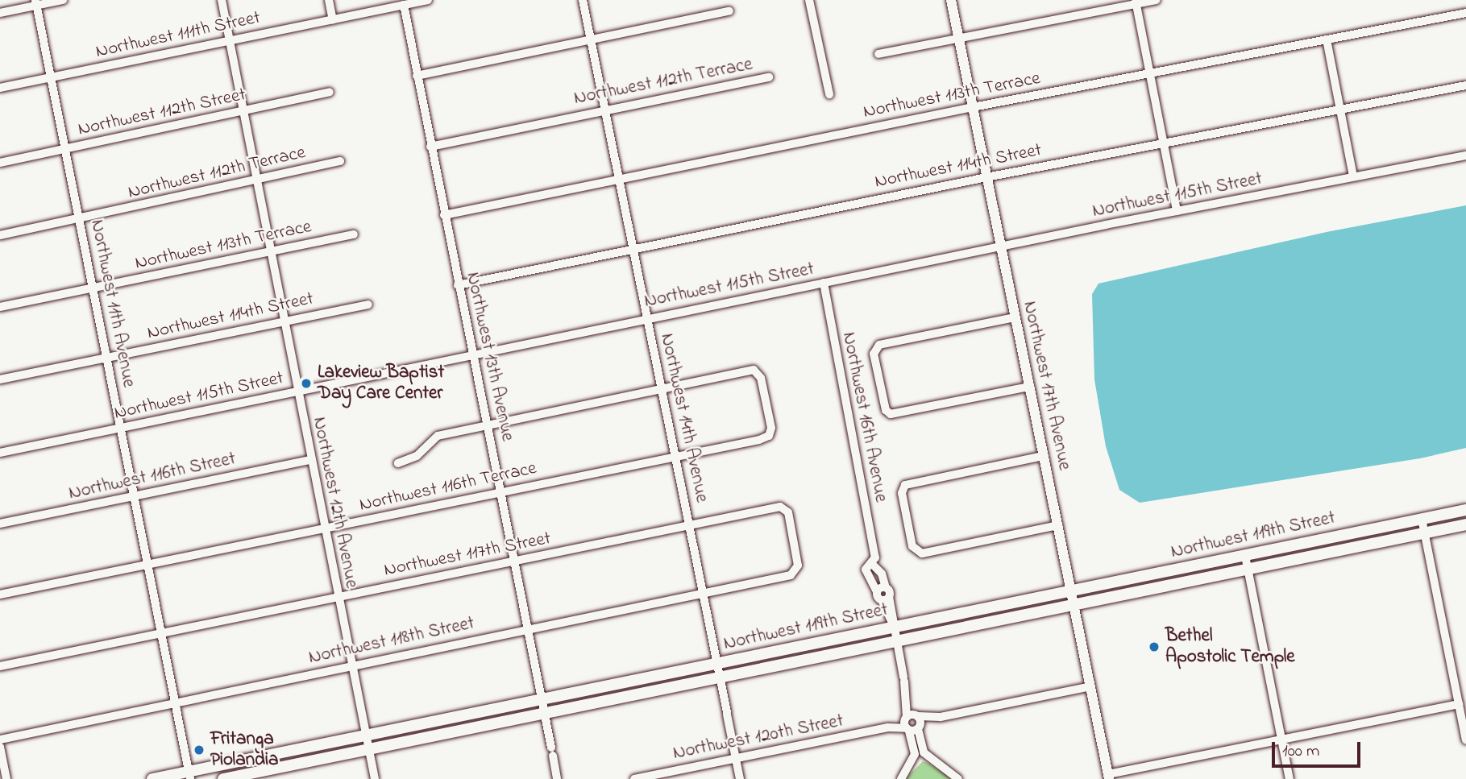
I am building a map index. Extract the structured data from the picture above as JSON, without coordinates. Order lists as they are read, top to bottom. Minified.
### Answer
{"streets":{"highway":["Northwest 119th Street"],"main road":["Northwest 17th Avenue"],"street":["Northwest 111th Street","Northwest 112th Terrace","Northwest 113th Terrace","Northwest 112th Street","Northwest 114th Street","Northwest 115th Street","Northwest 11th Avenue","Northwest 13th Avenue","Northwest 16th Avenue","Northwest 14th Avenue","Northwest 116th Street","Northwest 116th Terrace","Northwest 12th Avenue","Northwest 117th Street","Northwest 118th Street","Northwest 120th Street"]},"crossings":[["Northwest 111th Street","Northwest 11th Avenue"],["Northwest 111th Street","Northwest 13th Avenue"],["Northwest 111th Street","Northwest 12th Avenue"],["Northwest 112th Terrace","Northwest 11th Avenue"],["Northwest 112th Terrace","Northwest 13th Avenue"],["Northwest 112th Terrace","Northwest 14th Avenue"],["Northwest 112th Terrace","Northwest 12th Avenue"],["Northwest 113th Terrace","Northwest 11th Avenue"],["Northwest 113th Terrace","Northwest 13th Avenue"],["Northwest 113th Terrace","Northwest 17th Avenue"],["Northwest 113th Terrace","Northwest 14th Avenue"],["Northwest 113th Terrace","Northwest 12th Avenue"],["Northwest 112th Street","Northwest 11th Avenue"],["Northwest 112th Street","Northwest 12th Avenue"],["Northwest 114th Street","Northwest 11th Avenue"],["Northwest 114th Street","Northwest 13th Avenue"],["Northwest 114th Street","Northwest 17th Avenue"],["Northwest 114th Street","Northwest 14th Avenue"],["Northwest 114th Street","Northwest 12th Avenue"],["Northwest 115th Street","Northwest 11th Avenue"],["Northwest 115th Street","Northwest 13th Avenue"],["Northwest 115th Street","Northwest 17th Avenue"],["Northwest 115th Street","Northwest 16th Avenue"],["Northwest 115th Street","Northwest 14th Avenue"],["Northwest 115th Street","Northwest 12th Avenue"],["Northwest 11th Avenue","Northwest 116th Street"],["Northwest 11th Avenue","Northwest 116th Terrace"],["Northwest 11th Avenue","Northwest 119th Street"],["Northwest 11th Avenue","Northwest 117th Street"],["Northwest 11th Avenue","Northwest 118th Street"],["Northwest 13th Avenue","Northwest 116th Terrace"],["Northwest 13th Avenue","Northwest 119th Street"],["Northwest 13th Avenue","Northwest 117th Street"],["Northwest 13th Avenue","Northwest 118th Street"],["Northwest 17th Avenue","Northwest 119th Street"],["Northwest 17th Avenue","Northwest 120th Street"],["Northwest 16th Avenue","Northwest 119th Street"],["Northwest 16th Avenue","Northwest 120th Street"],["Northwest 14th Avenue","Northwest 116th Terrace"],["Northwest 14th Avenue","Northwest 119th Street"],["Northwest 14th Avenue","Northwest 117th Street"],["Northwest 14th Avenue","Northwest 118th Street"],["Northwest 14th Avenue","Northwest 120th Street"],["Northwest 116th Street","Northwest 12th Avenue"],["Northwest 116th Terrace","Northwest 12th Avenue"],["Northwest 12th Avenue","Northwest 119th Street"],["Northwest 12th Avenue","Northwest 117th Street"],["Northwest 12th Avenue","Northwest 118th Street"],["Northwest 117th Street","Northwest 118th Street"]],"places":["Lakeview Baptist Day Care Center","Bethel Apostolic Temple","Fritanga Piolandia"],"scale_bar":"100 m"}
